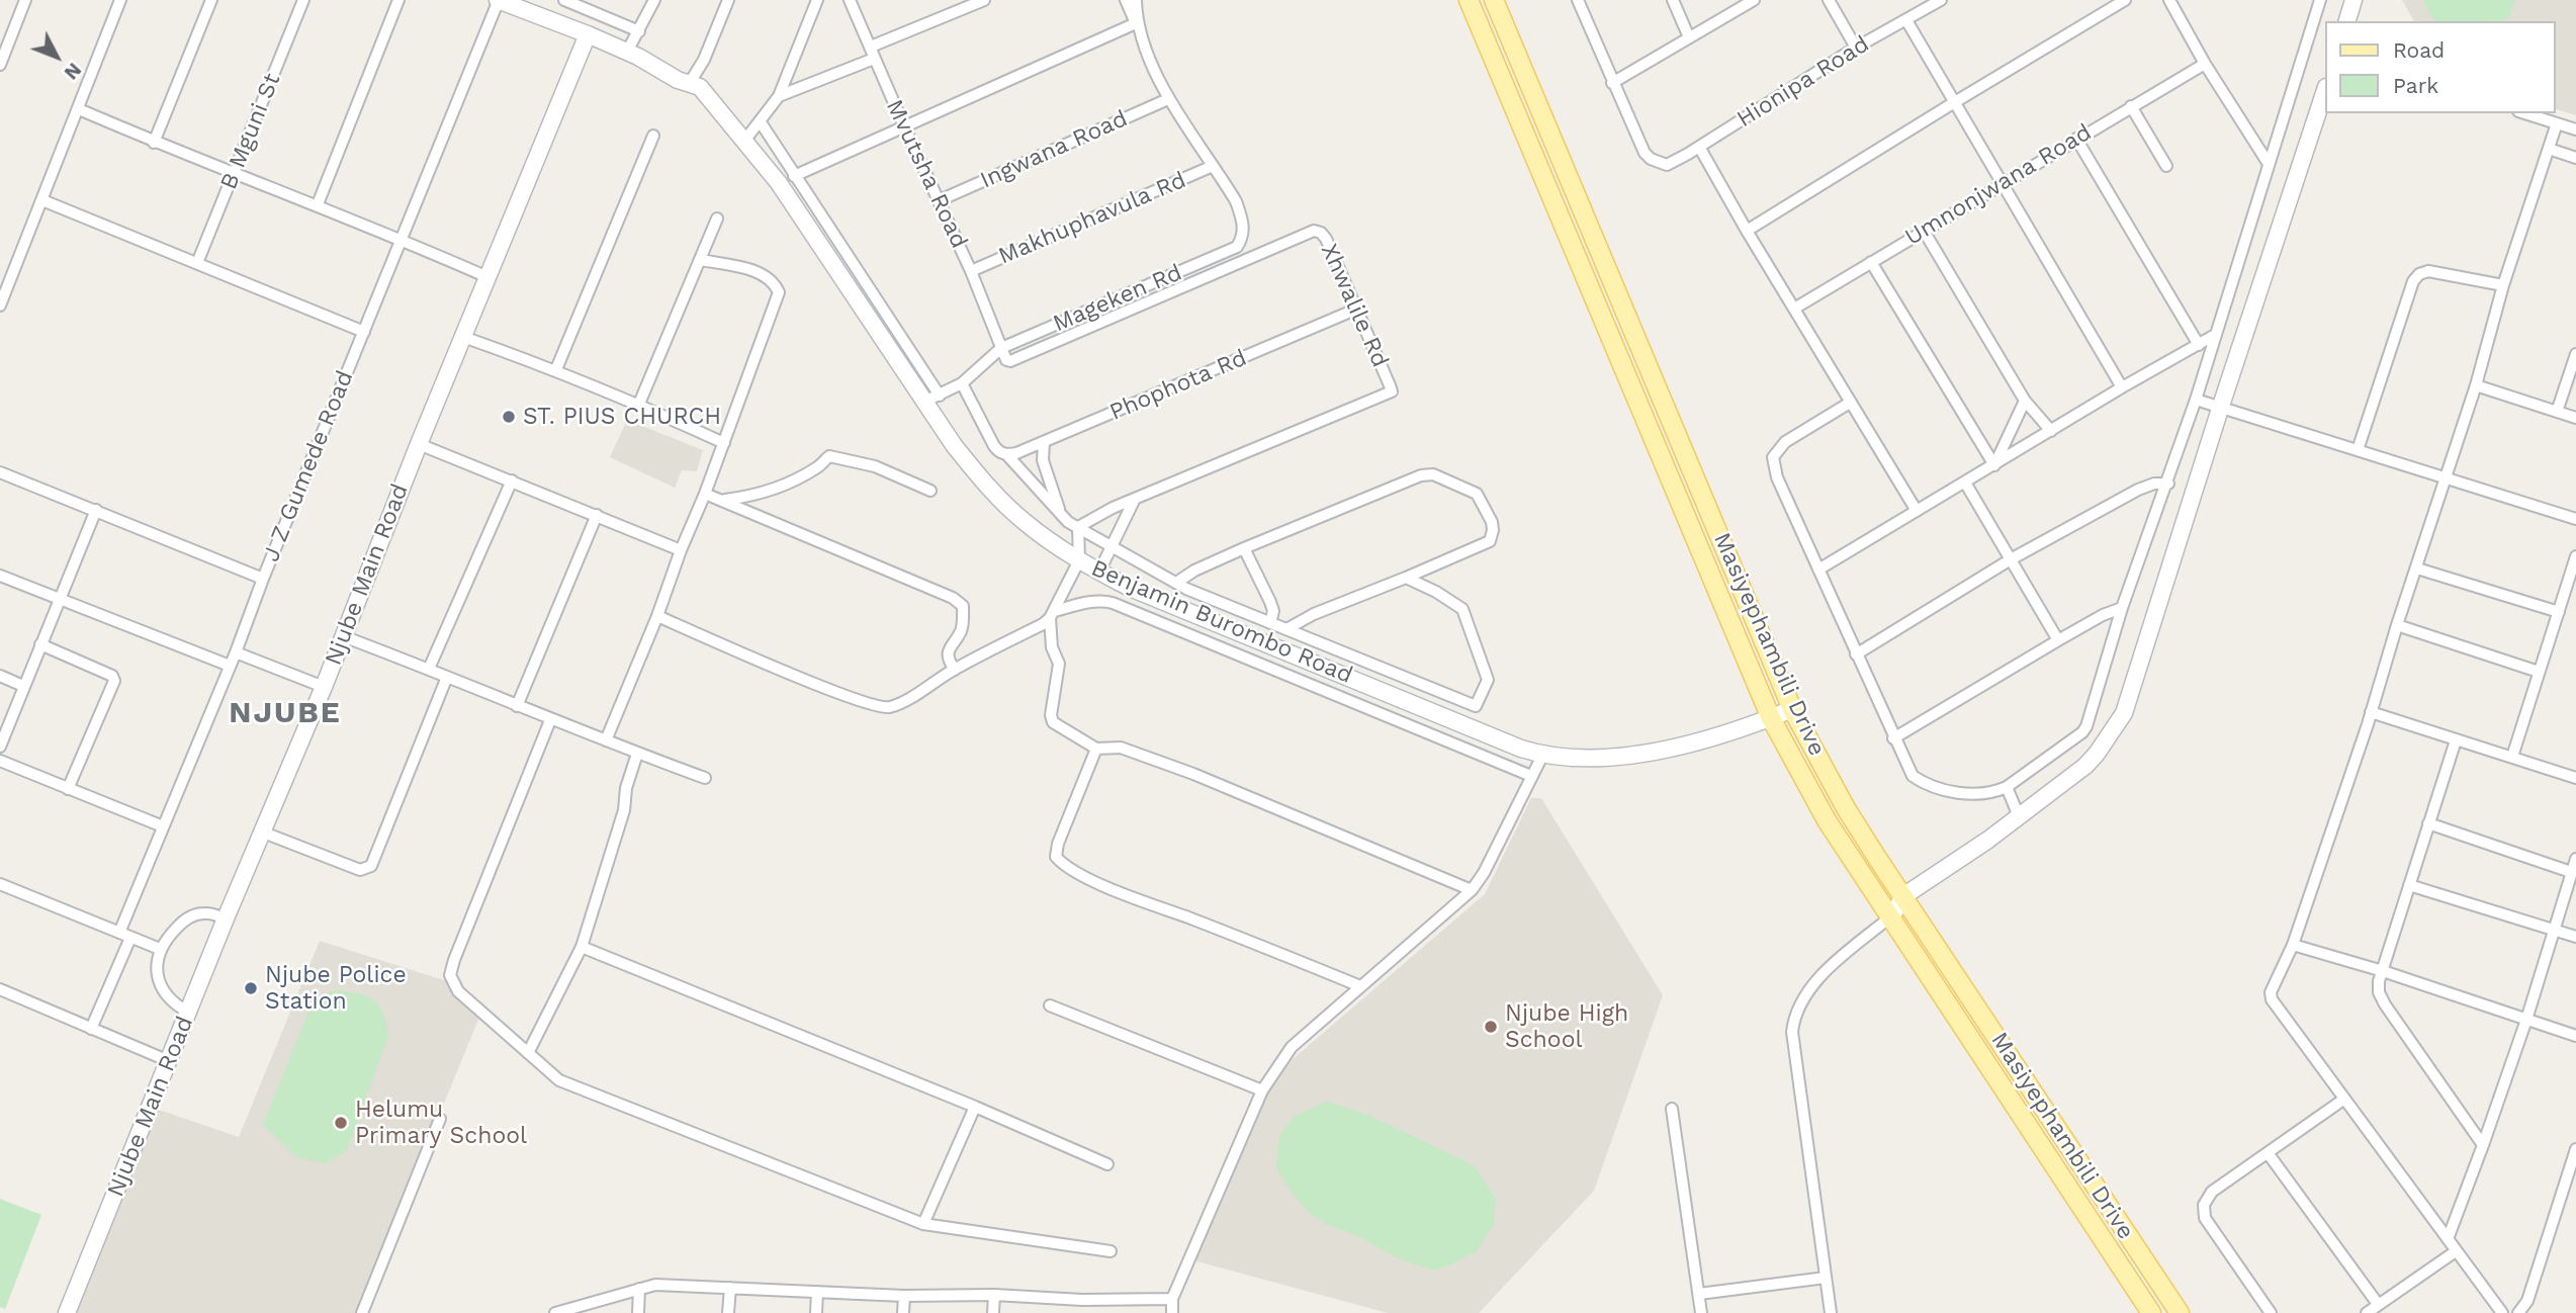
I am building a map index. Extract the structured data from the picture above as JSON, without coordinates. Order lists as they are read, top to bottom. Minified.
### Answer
{"streets":{"main road":["Masiyephambili Drive"],"street":["Hionipa Road","B Mguni St","Ingwana Road","Mvutsha Road","Umnonjwana Road","Makhuphavula Rd","Mageken Rd","Xhwalile Rd","Phophota Rd","J Z Gumede Road","Njube Main Road","Benjamin Burombo Road"]},"crossings":[["Ingwana Road","Mvutsha Road"],["Mvutsha Road","Makhuphavula Rd"],["Mvutsha Road","Mageken Rd"],["Mvutsha Road","Xhwalile Rd"],["Makhuphavula Rd","Mageken Rd"],["Mageken Rd","Xhwalile Rd"],["Mageken Rd","Benjamin Burombo Road"],["Xhwalile Rd","Phophota Rd"],["J Z Gumede Road","Benjamin Burombo Road"],["Njube Main Road","Benjamin Burombo Road"],["Benjamin Burombo Road","Masiyephambili Drive"]],"districts":["NJUBE"],"places":["ST. PIUS CHURCH","Njube Police Station","Njube High School","Helumu Primary School"],"legend":["Road","Park"],"north":"bottom right"}
